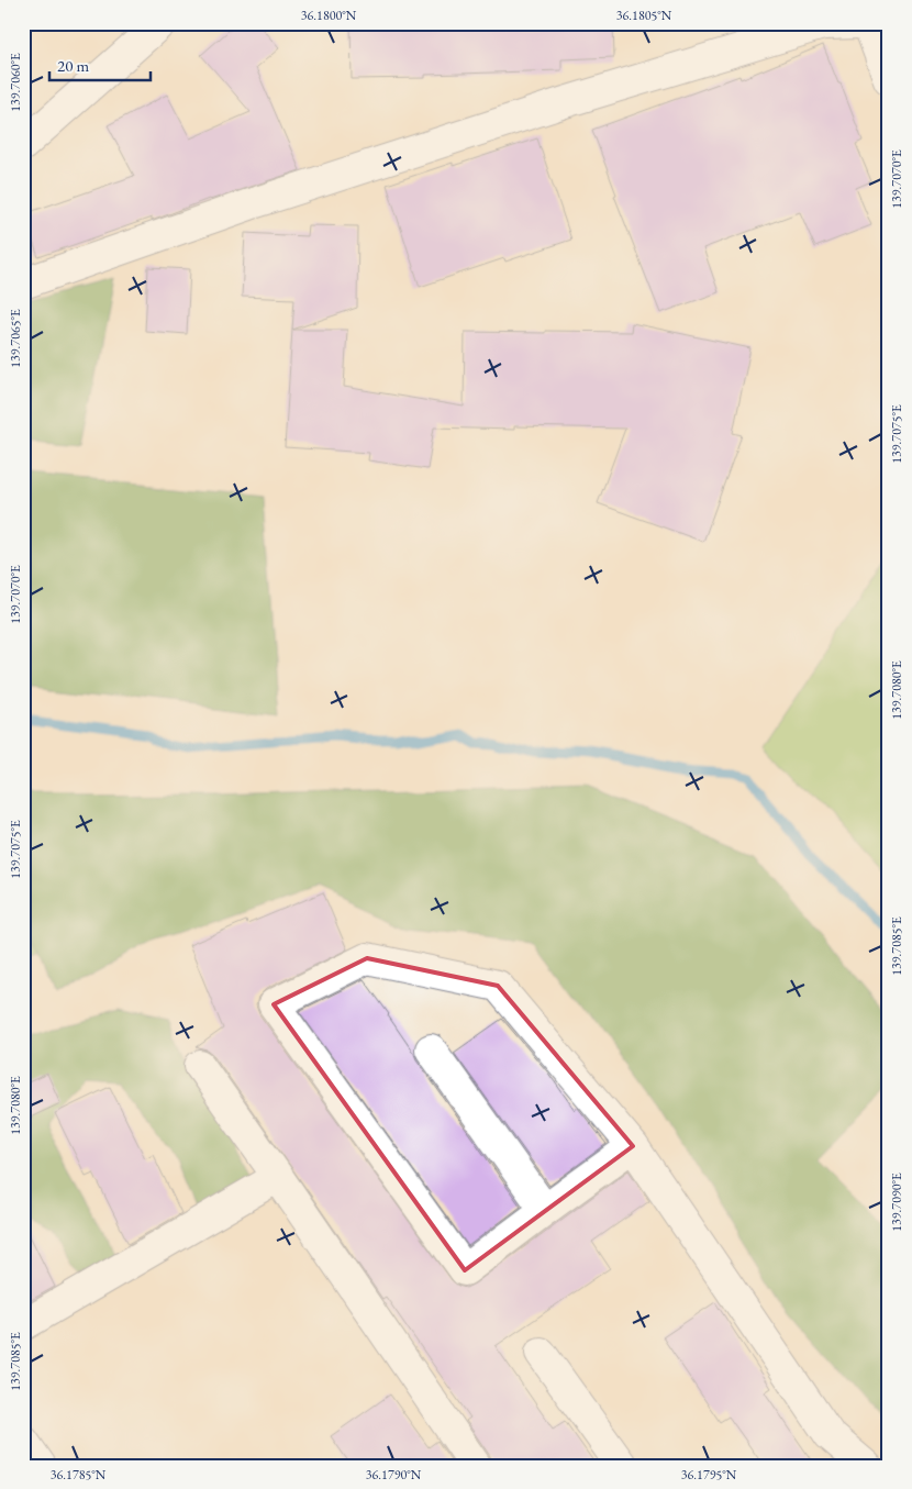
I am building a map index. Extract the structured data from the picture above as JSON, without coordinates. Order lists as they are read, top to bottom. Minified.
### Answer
{"scale_bar":"20 m","coordinates":["36.1800°N","36.1805°N","139.7060°E","139.7070°E","139.7065°E","139.7075°E","139.7080°E","139.7085°E","139.7090°E","36.1785°N","36.1790°N","36.1795°N"]}
